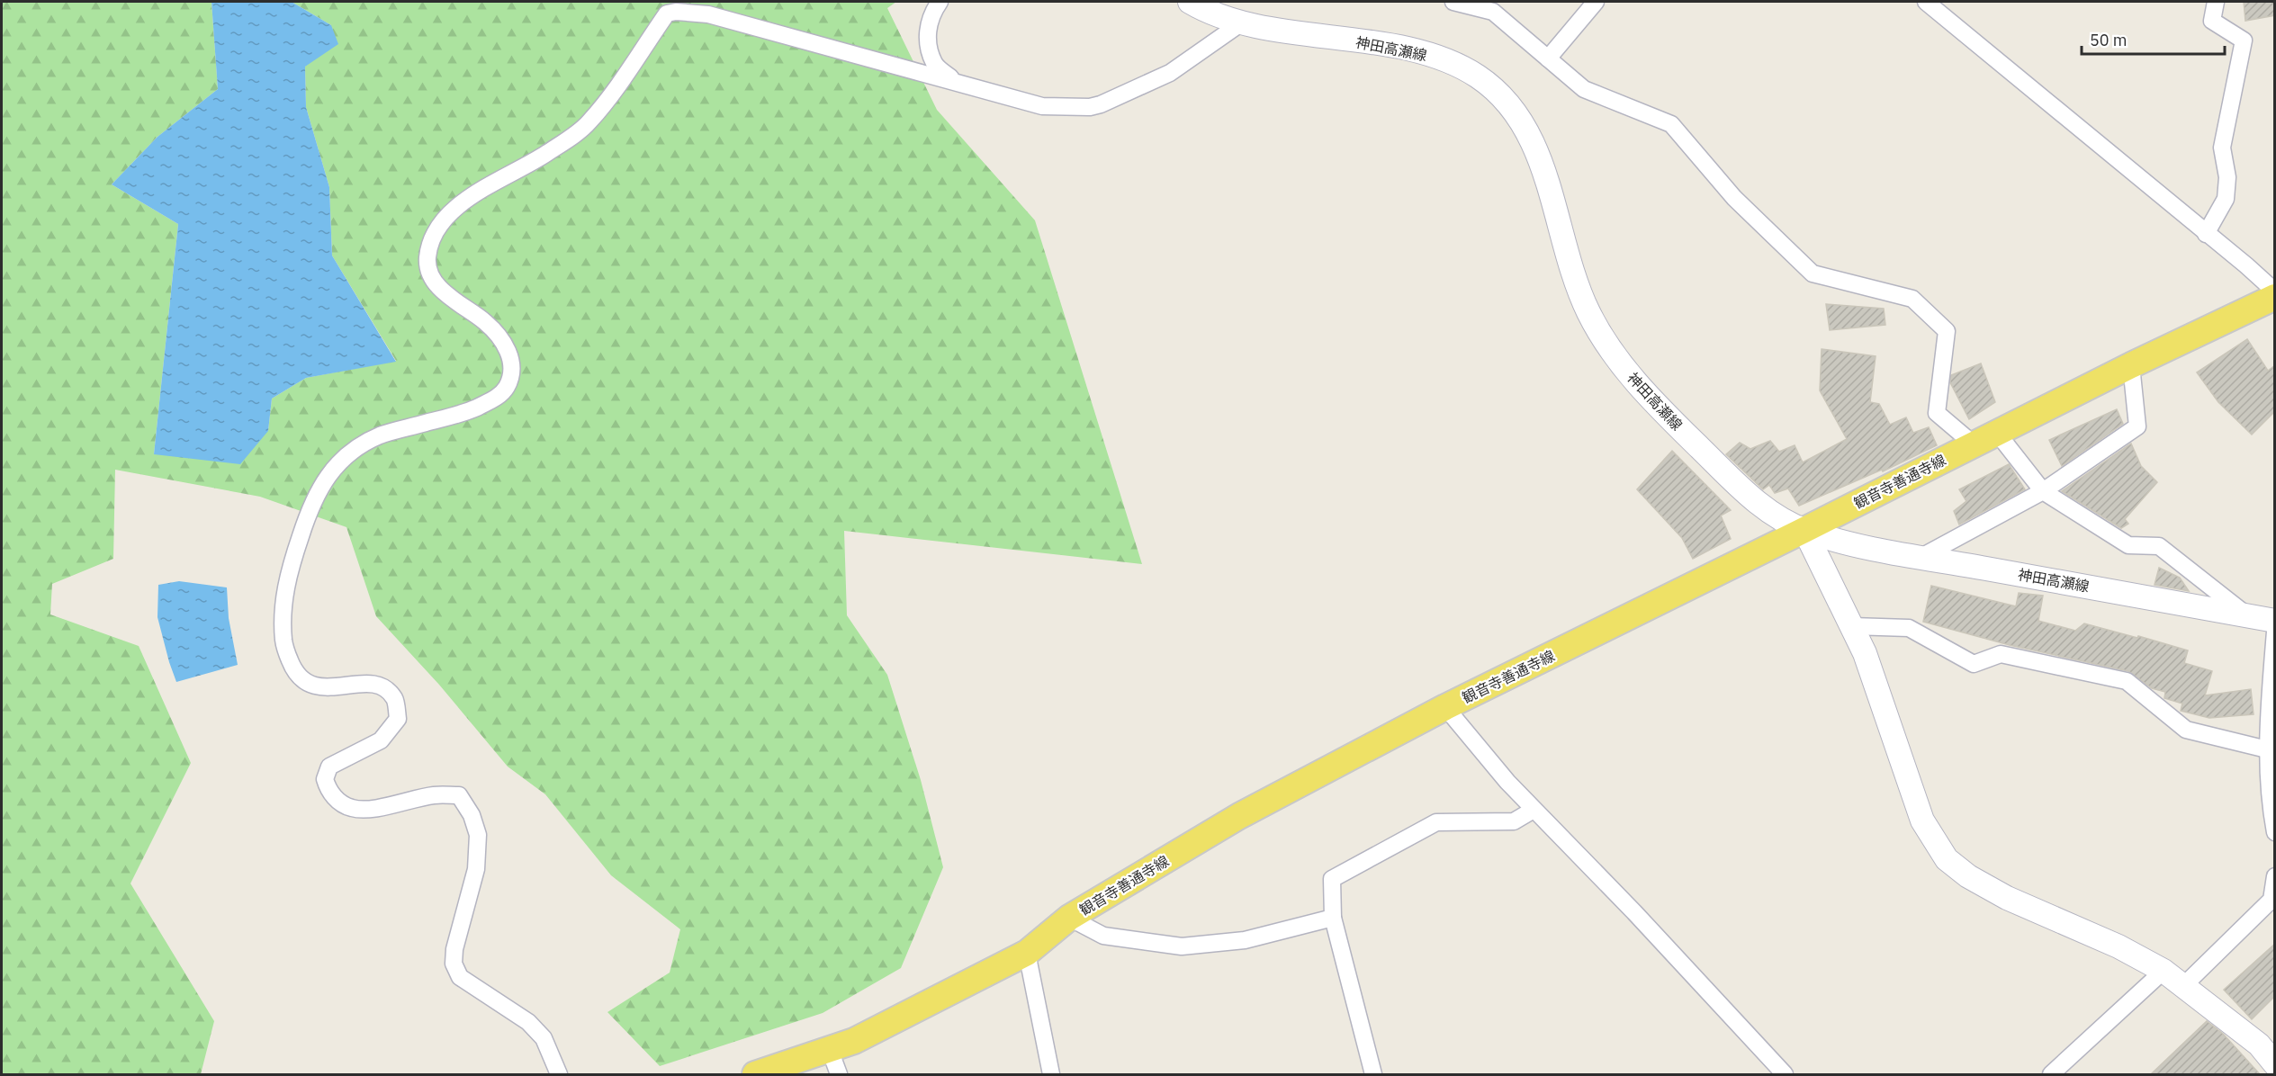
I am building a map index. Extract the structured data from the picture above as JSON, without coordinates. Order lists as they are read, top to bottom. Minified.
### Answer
{"streets":{"main road":["神田高瀬線","観音寺善通寺線"]},"crossings":[["神田高瀬線","観音寺善通寺線"]],"scale_bar":"50 m"}
